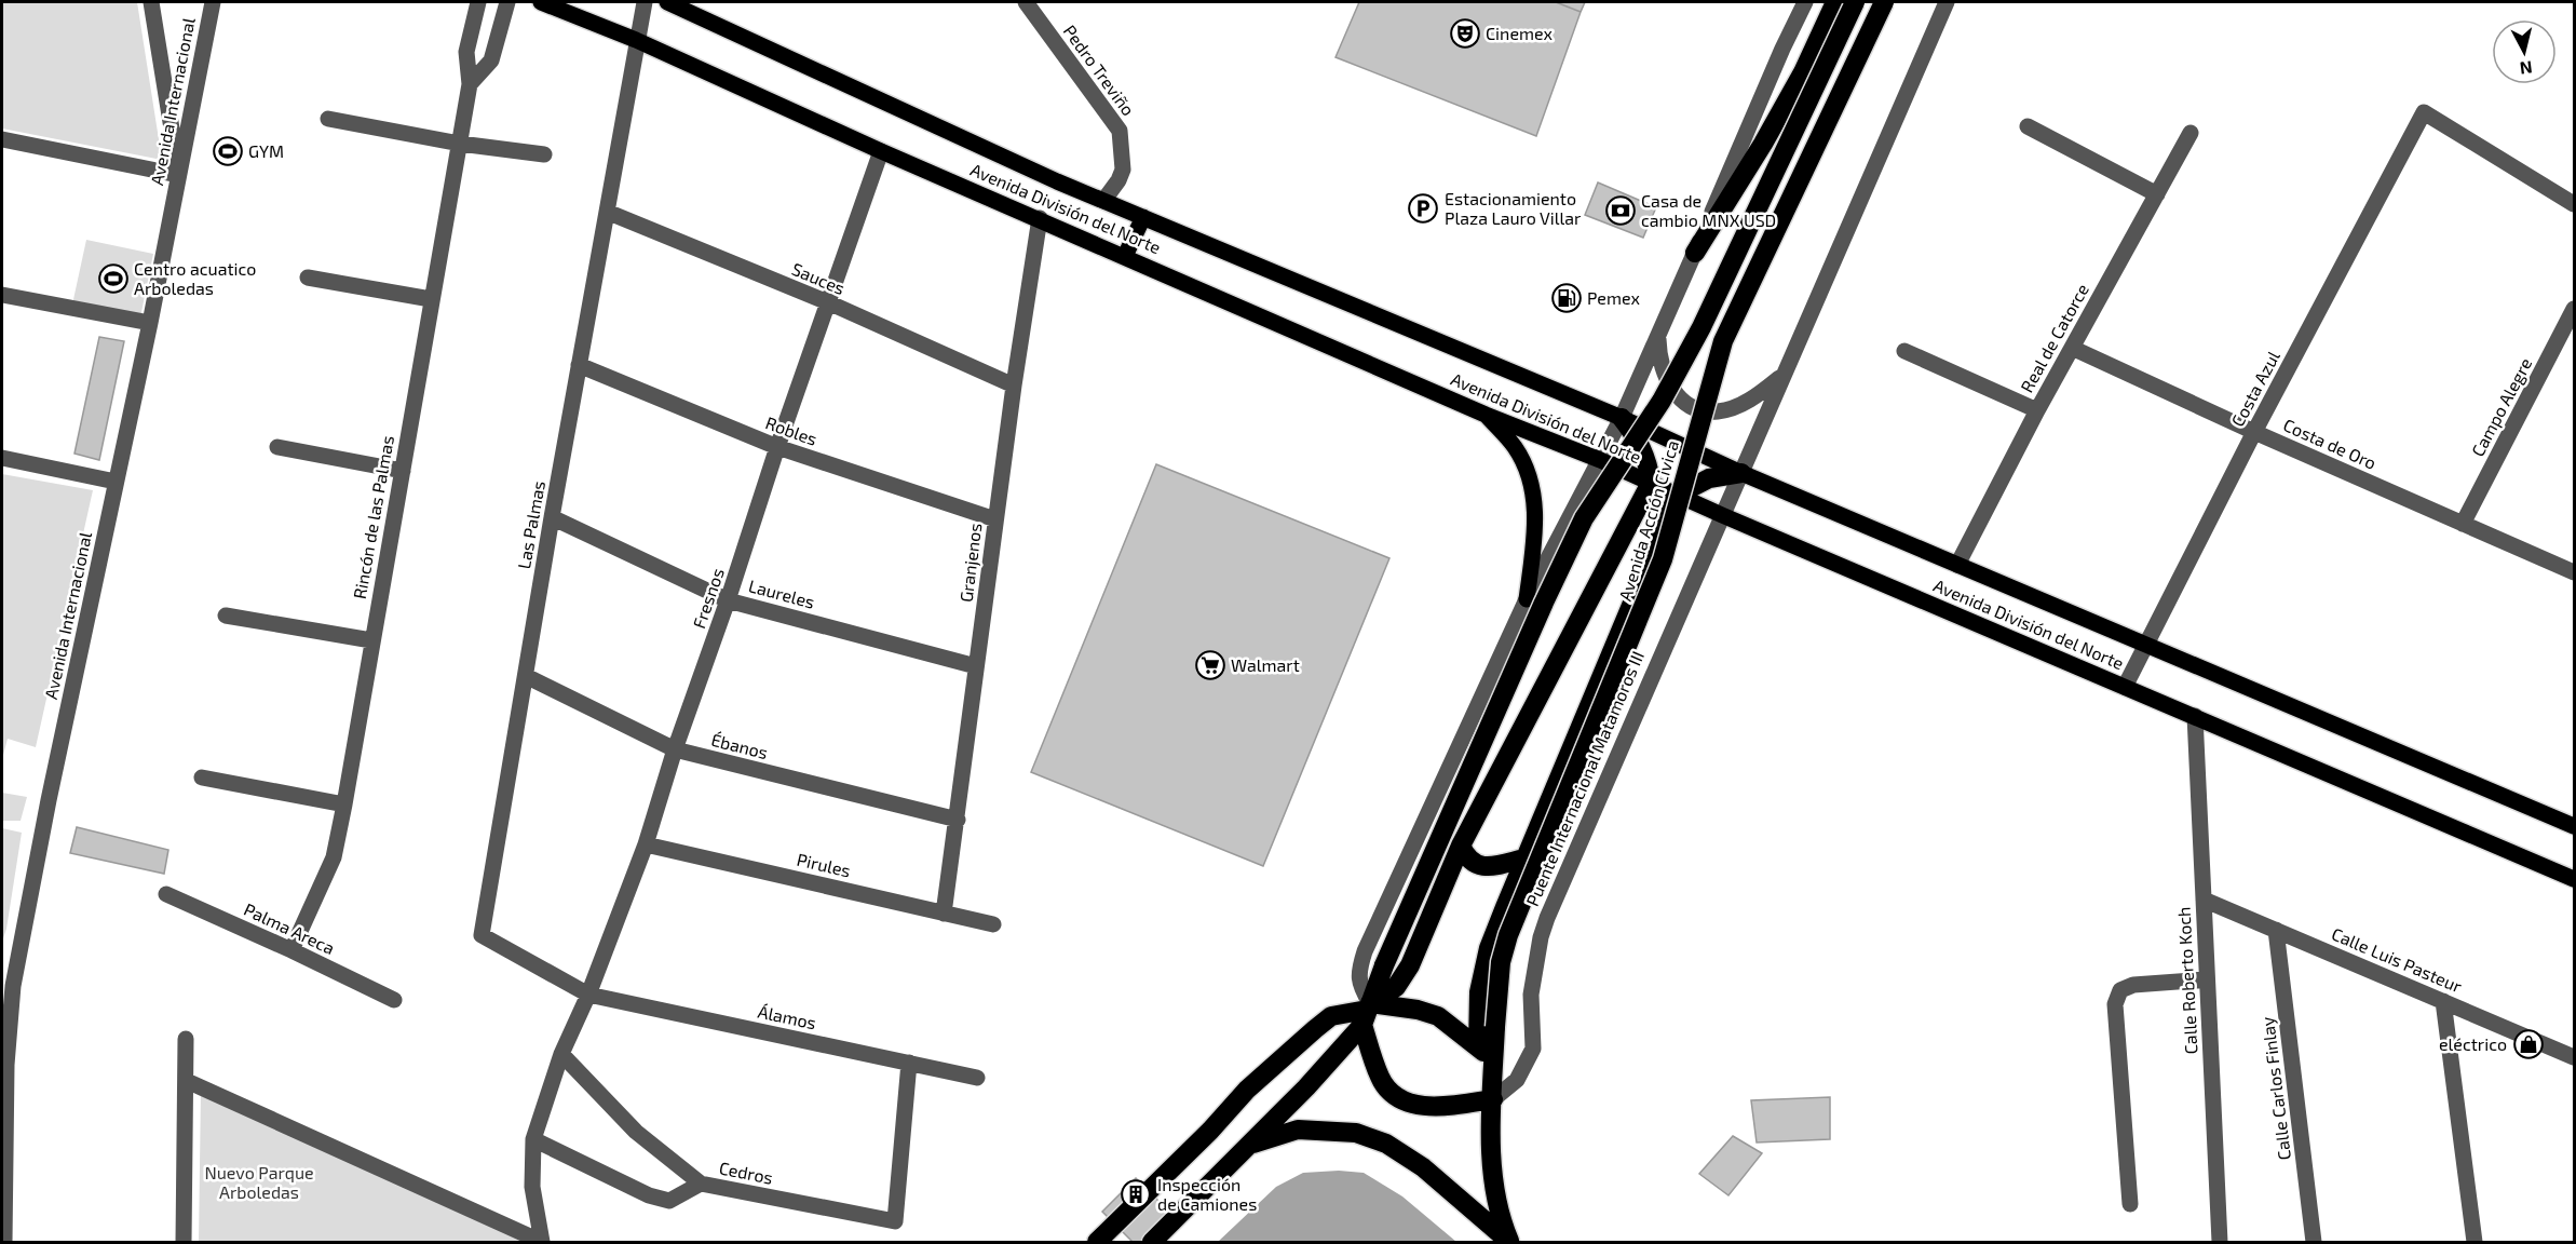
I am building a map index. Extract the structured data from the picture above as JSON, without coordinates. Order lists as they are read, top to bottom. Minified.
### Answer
{"streets":{"highway":["Avenida Acción Civica"],"main road":["Avenida División del Norte"],"street":["Pedro Treviño","Avenida Internacional","Sauces","Real de Catorce","Costa Azul","Campo Alegre","Robles","Costa de Oro","Rincón de las Palmas","Las Palmas","Granjenos","Laureles","Fresnos","Ébanos","Puente Internacional Matamoros III","Pirules","Palma Areca","Calle Luis Pasteur","Calle Roberto Koch","Álamos","Calle Carlos Finlay","Cedros"]},"crossings":[["Pedro Treviño","Avenida División del Norte"],["Avenida División del Norte","Real de Catorce"],["Avenida División del Norte","Costa Azul"],["Avenida División del Norte","Las Palmas"],["Avenida División del Norte","Granjenos"],["Avenida División del Norte","Fresnos"],["Avenida División del Norte","Puente Internacional Matamoros III"],["Avenida División del Norte","Calle Roberto Koch"],["Sauces","Las Palmas"],["Sauces","Granjenos"],["Sauces","Fresnos"],["Real de Catorce","Costa de Oro"],["Costa Azul","Costa de Oro"],["Campo Alegre","Costa de Oro"],["Robles","Las Palmas"],["Robles","Granjenos"],["Robles","Fresnos"],["Rincón de las Palmas","Palma Areca"],["Las Palmas","Laureles"],["Las Palmas","Fresnos"],["Las Palmas","Ébanos"],["Las Palmas","Álamos"],["Granjenos","Laureles"],["Granjenos","Ébanos"],["Granjenos","Pirules"],["Laureles","Fresnos"],["Fresnos","Ébanos"],["Fresnos","Pirules"],["Fresnos","Álamos"],["Fresnos","Cedros"],["Calle Luis Pasteur","Calle Roberto Koch"],["Calle Luis Pasteur","Calle Carlos Finlay"],["Álamos","Cedros"]],"parks":["Nuevo Parque Arboledas"],"places":{"theatre":["Cinemex"],"sports":["GYM","Centro acuatico Arboledas"],"parking":["Estacionamiento Plaza Lauro Villar"],"bank":["Casa de cambio MNX USD"],"fuel station":["Pemex"],"supermarket":["Walmart"],"shop":["eléctrico"],"building":["Inspección de Camiones"]},"north":"bottom"}
